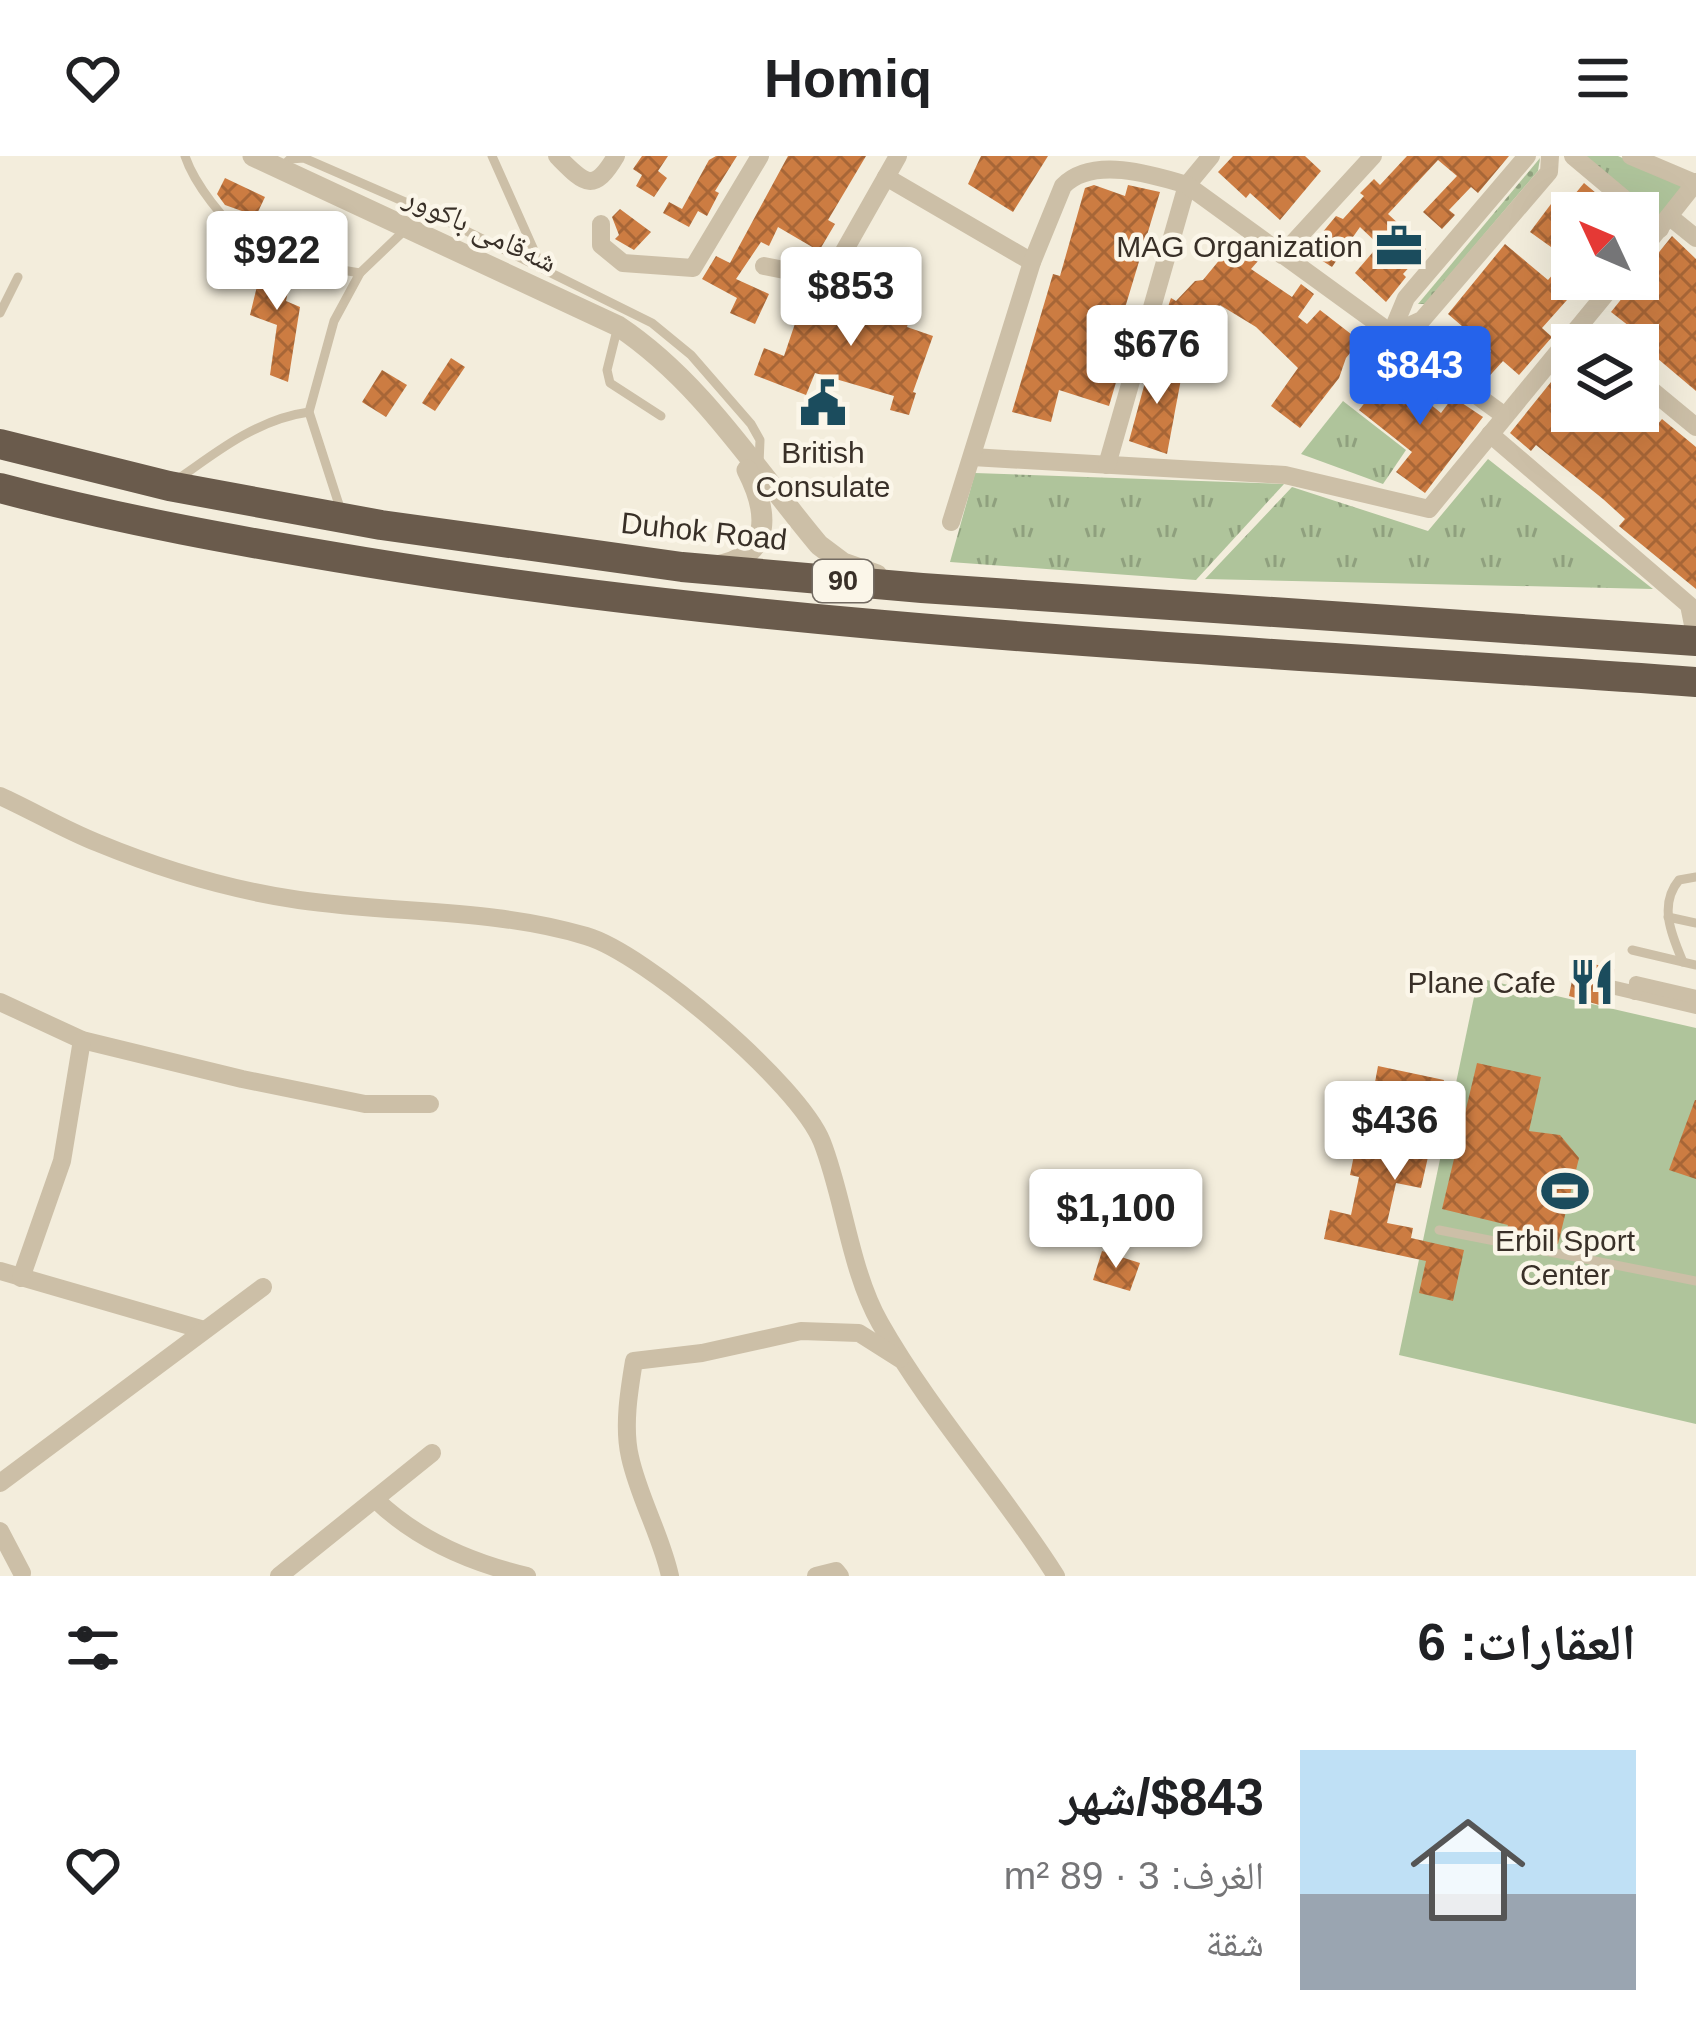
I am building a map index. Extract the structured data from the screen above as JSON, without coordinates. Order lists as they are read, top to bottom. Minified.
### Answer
{"streets":{"highway":["Duhok Road","90"],"street":["شەقامی باکوور"]},"places":{"office":["MAG Organization"],"public building":["British Consulate"],"restaurant":["Plane Cafe"],"sports":["Erbil Sport Center"]},"north":"top left","page":{"header":"Homiq","price":["$922","$853","$676","$843","$436","$1,100"],"heading":"العقارات: 6","list":[{"name":"$843/شهر","note":"الغرف: 3 · 89 m² · شقة"}]}}
